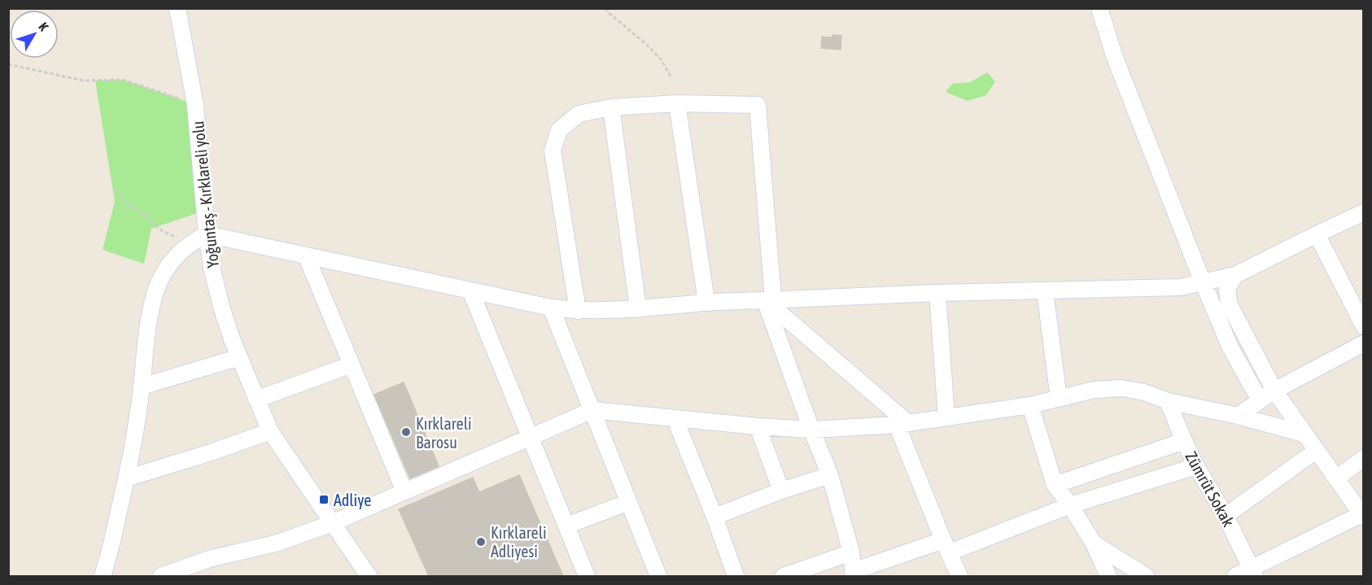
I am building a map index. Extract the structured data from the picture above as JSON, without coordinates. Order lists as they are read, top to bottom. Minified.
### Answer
{"streets":{"street":["Yoğuntaş - Kırklareli yolu","Zümrüt Sokak"]},"places":{"other":["Kırklareli Barosu","Kırklareli Adliyesi"],"transit":["Adliye"]},"north":"top right"}
